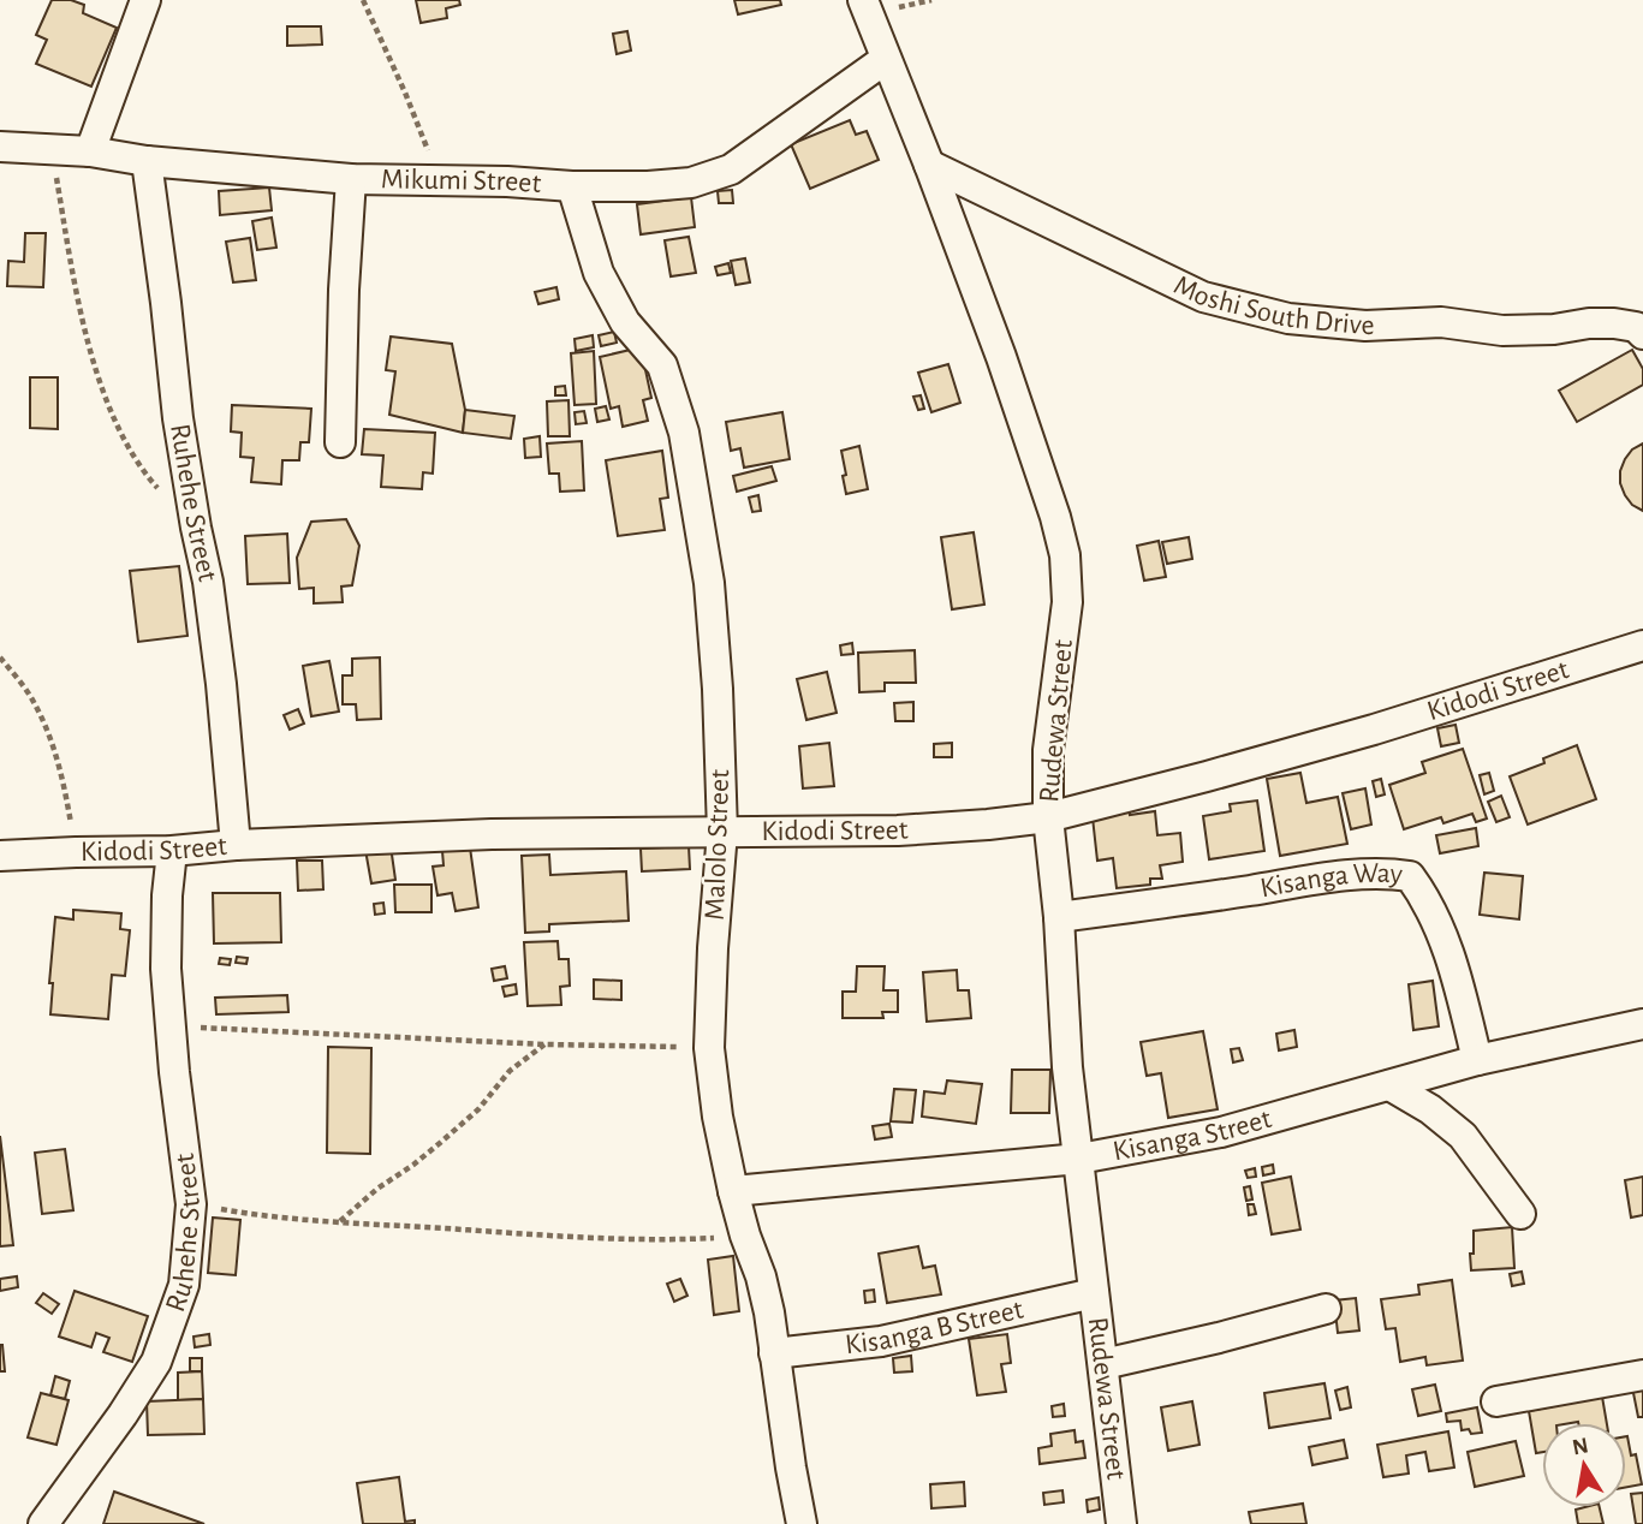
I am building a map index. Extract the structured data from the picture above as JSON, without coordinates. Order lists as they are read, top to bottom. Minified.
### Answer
{"streets":{"street":["Mikumi Street","Moshi South Drive","Ruhehe Street","Kidodi Street","Rudewa Street","Malolo Street","Kisanga Way","Kisanga Street","Kisanga B Street"]},"crossings":[["Mikumi Street","Ruhehe Street"],["Mikumi Street","Rudewa Street"],["Mikumi Street","Malolo Street"],["Moshi South Drive","Rudewa Street"],["Ruhehe Street","Kidodi Street"],["Kidodi Street","Rudewa Street"],["Kidodi Street","Malolo Street"],["Rudewa Street","Kisanga Way"],["Rudewa Street","Kisanga Street"],["Rudewa Street","Kisanga B Street"],["Malolo Street","Kisanga Street"],["Malolo Street","Kisanga B Street"],["Kisanga Way","Kisanga Street"]],"north":"top"}
